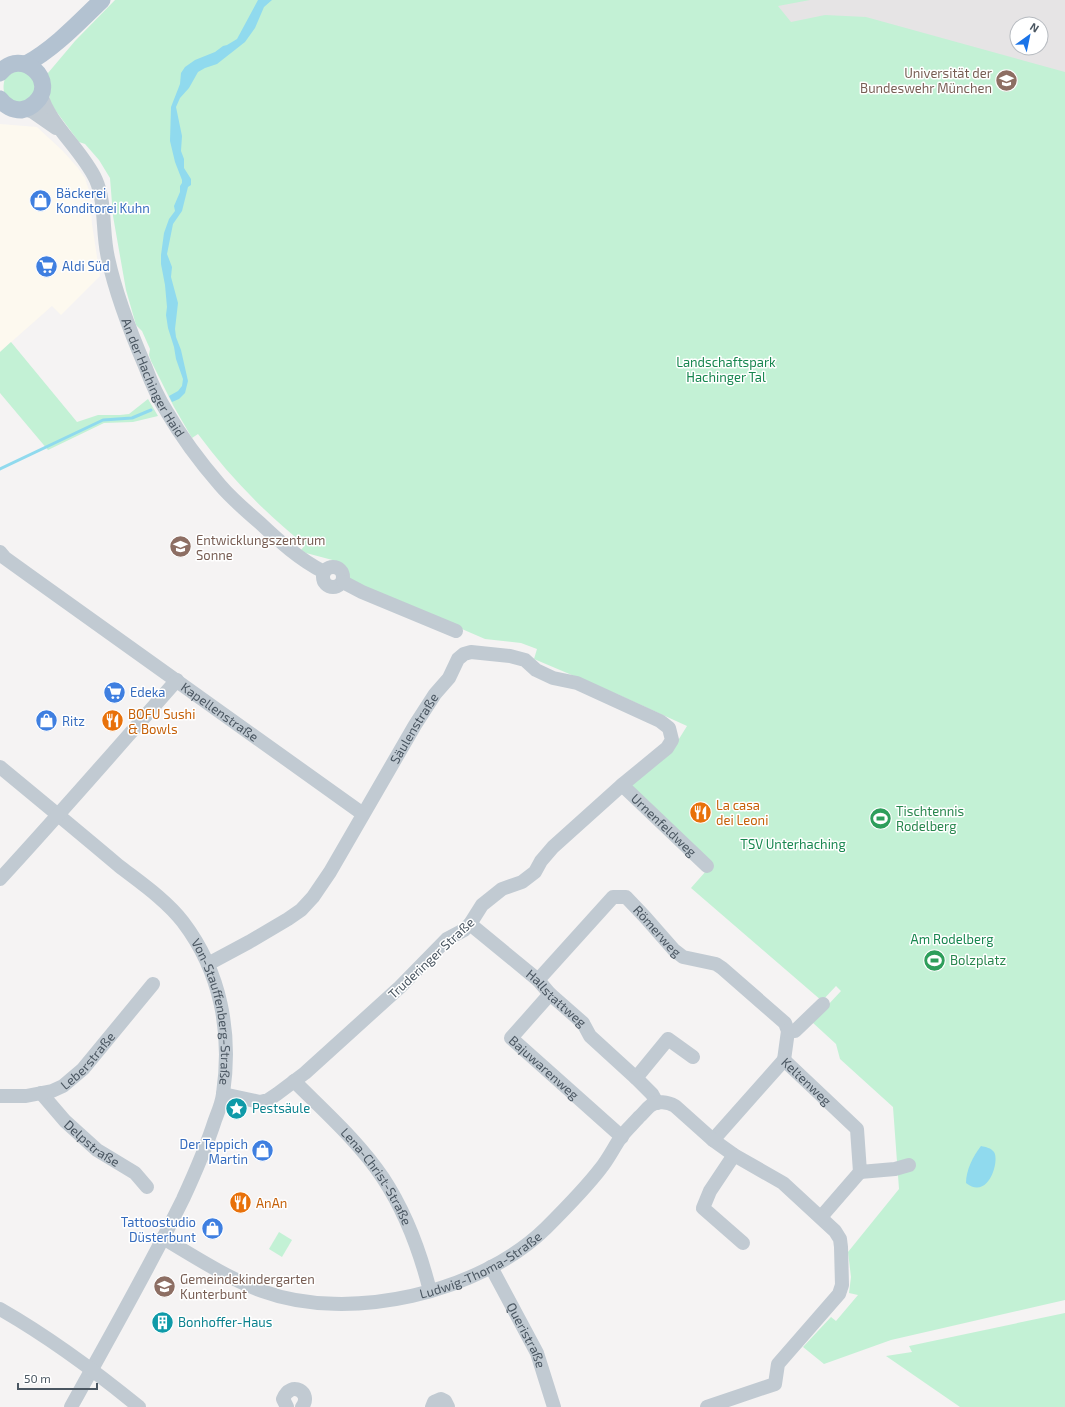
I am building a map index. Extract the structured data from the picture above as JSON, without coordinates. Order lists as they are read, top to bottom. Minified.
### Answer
{"streets":{"street":["An der Hachinger Haid","Kapellenstraße","Säulenstraße","Urnenfeldweg","Römerweg","Truderinger Straße","Hallstattweg","Von-Stauffenberg-Straße","Leberstraße","Bajuwarenweg","Keltenweg","Delpstraße","Lena-Christ-Straße","Ludwig-Thoma-Straße","Queristraße"]},"crossings":[["Kapellenstraße","Säulenstraße"],["Säulenstraße","Truderinger Straße"],["Säulenstraße","Von-Stauffenberg-Straße"],["Urnenfeldweg","Truderinger Straße"],["Römerweg","Hallstattweg"],["Truderinger Straße","Hallstattweg"],["Truderinger Straße","Von-Stauffenberg-Straße"],["Truderinger Straße","Lena-Christ-Straße"],["Hallstattweg","Bajuwarenweg"],["Hallstattweg","Ludwig-Thoma-Straße"],["Von-Stauffenberg-Straße","Ludwig-Thoma-Straße"],["Leberstraße","Delpstraße"],["Bajuwarenweg","Ludwig-Thoma-Straße"],["Lena-Christ-Straße","Ludwig-Thoma-Straße"],["Ludwig-Thoma-Straße","Queristraße"]],"parks":["Landschaftspark Hachinger Tal","TSV Unterhaching","Am Rodelberg"],"places":{"school or university":["Universität der Bundeswehr München","Entwicklungszentrum Sonne","Gemeindekindergarten Kunterbunt"],"shop":["Bäckerei Konditorei Kuhn","Ritz","Der Teppich Martin","Tattoostudio Düsterbunt"],"supermarket":["Aldi Süd","Edeka"],"restaurant":["BOFU Sushi & Bowls","La casa dei Leoni","AnAn"],"sports":["Tischtennis Rodelberg","Bolzplatz"],"place":["Pestsäule"],"building":["Bonhoffer-Haus"]},"scale_bar":"50 m","north":"top right"}
